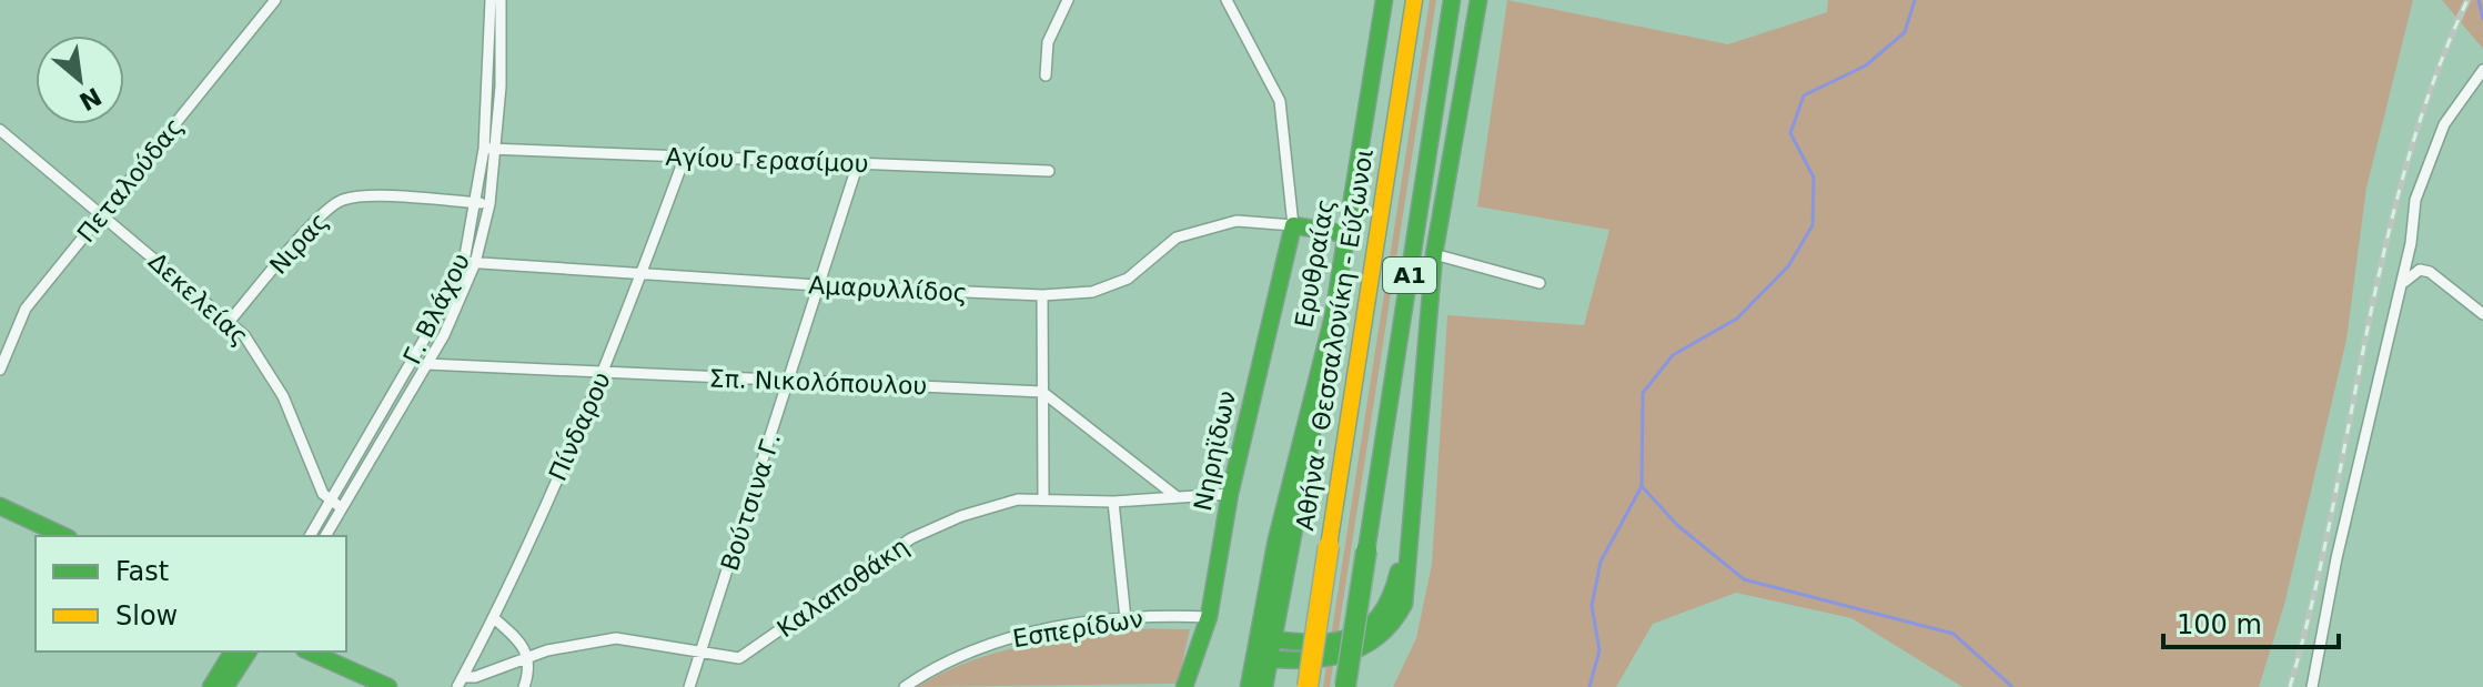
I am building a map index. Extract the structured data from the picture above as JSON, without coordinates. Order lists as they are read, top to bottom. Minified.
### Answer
{"streets":{"main road":["Ερυθραίας","Α1","Αθήνα - Θεσσαλονίκη - Εύζωνοι","Νηρηϊδων"],"street":["Αγίου Γερασίμου","Πεταλούδας","Νιρας","Αμαρυλλίδος","Δεκελείας","Γ. Βλάχου","Σπ. Νικολόπουλου","Πίνδαρου","Βούτσινα Γ.","Καλαποθάκη","Εσπερίδων"]},"crossings":[["Αγίου Γερασίμου","Γ. Βλάχου"],["Αγίου Γερασίμου","Πίνδαρου"],["Αγίου Γερασίμου","Βούτσινα Γ."],["Πεταλούδας","Δεκελείας"],["Νιρας","Δεκελείας"],["Νιρας","Γ. Βλάχου"],["Αμαρυλλίδος","Γ. Βλάχου"],["Αμαρυλλίδος","Πίνδαρου"],["Αμαρυλλίδος","Νηρηϊδων"],["Αμαρυλλίδος","Βούτσινα Γ."],["Δεκελείας","Γ. Βλάχου"],["Γ. Βλάχου","Σπ. Νικολόπουλου"],["Σπ. Νικολόπουλου","Πίνδαρου"],["Σπ. Νικολόπουλου","Βούτσινα Γ."],["Πίνδαρου","Καλαποθάκη"],["Νηρηϊδων","Καλαποθάκη"],["Νηρηϊδων","Εσπερίδων"],["Βούτσινα Γ.","Καλαποθάκη"]],"legend":["Fast","Slow"],"scale_bar":"100 m","north":"bottom right"}
